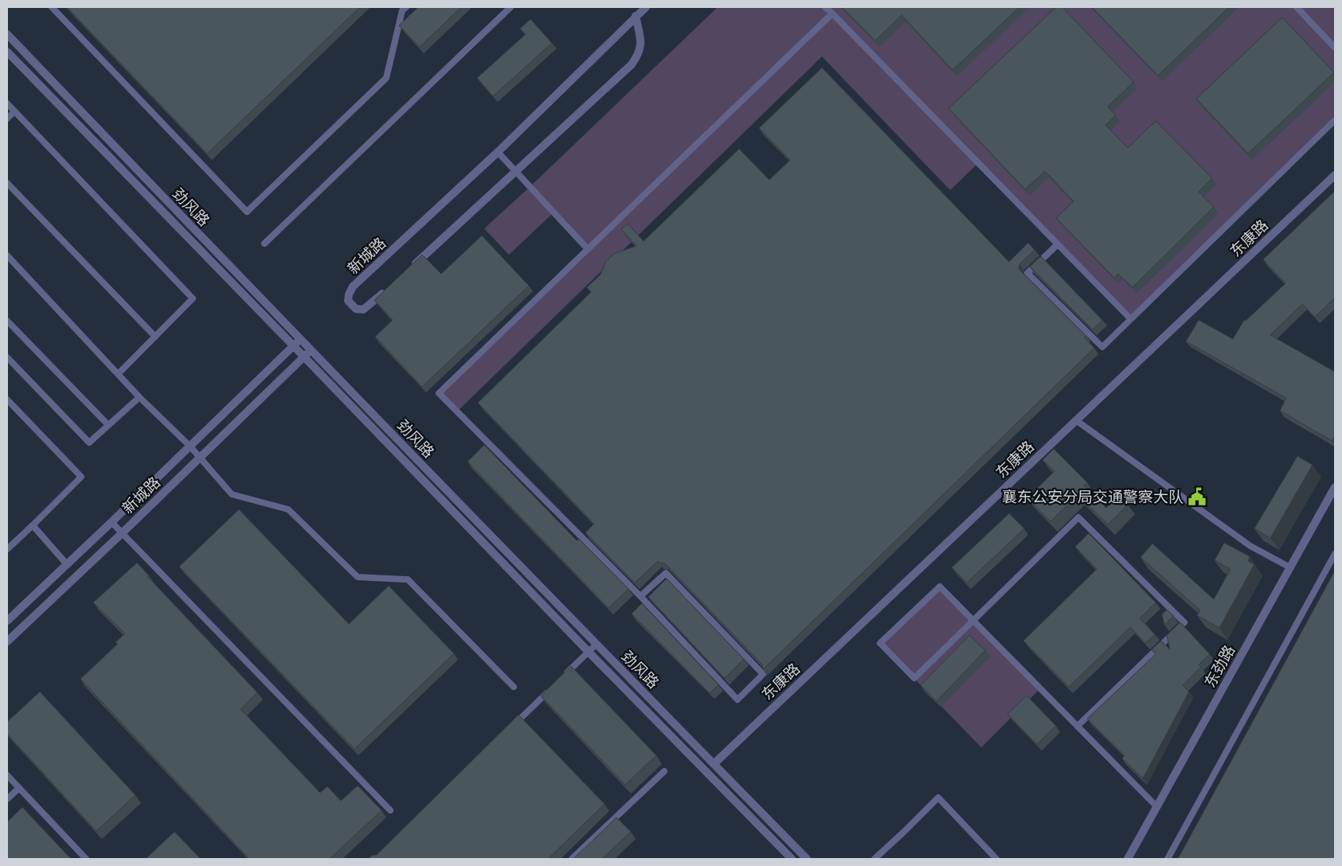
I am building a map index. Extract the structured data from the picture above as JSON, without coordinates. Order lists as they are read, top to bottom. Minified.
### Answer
{"streets":{"street":["劲风路","东康路","新城路","东劲路"]},"crossings":[["劲风路","东康路"],["劲风路","新城路"]],"places":{"public building":["襄东公安分局交通警察大队"]}}
